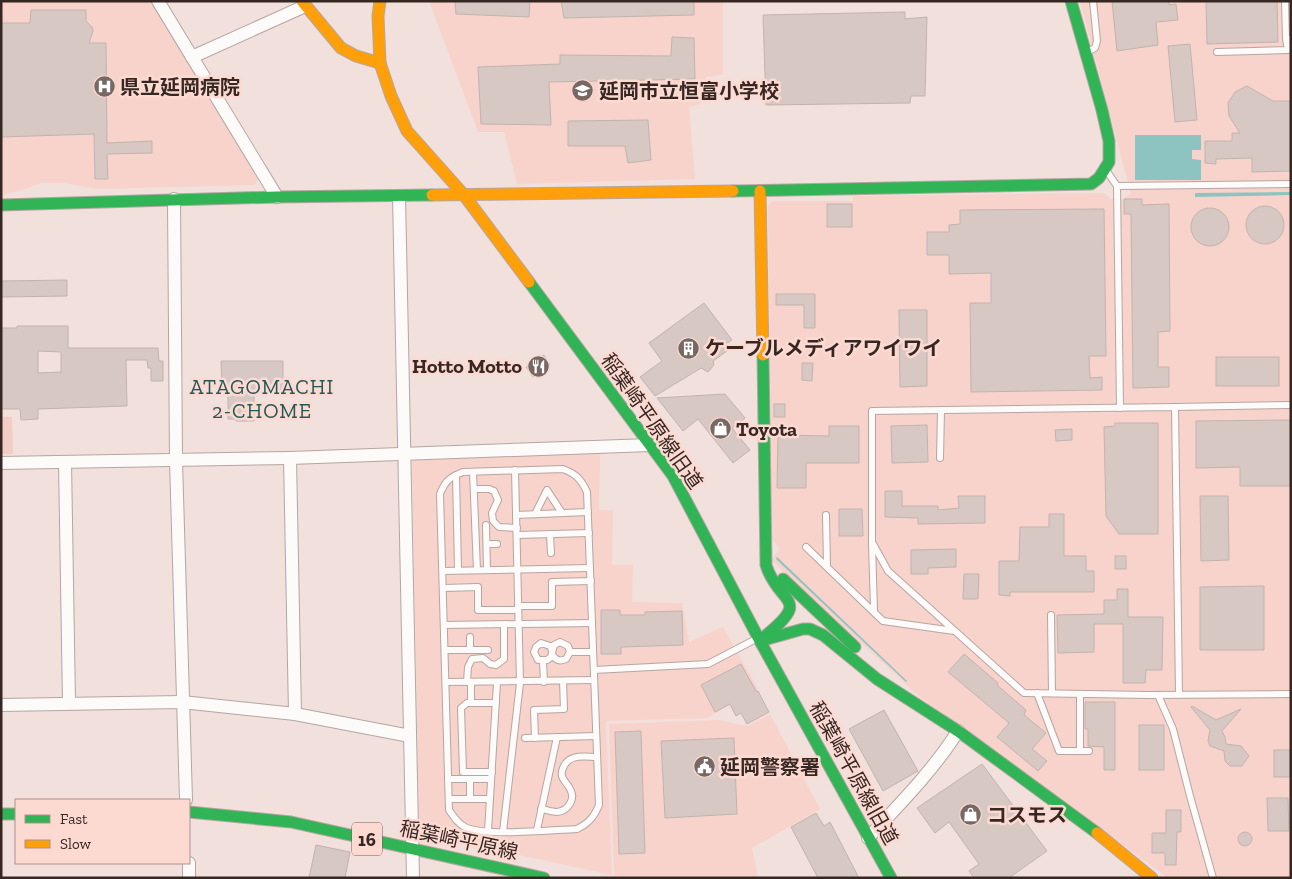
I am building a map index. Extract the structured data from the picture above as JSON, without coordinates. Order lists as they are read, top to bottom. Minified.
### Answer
{"streets":{"street":["稲葉崎平原線旧道","16","稲葉崎平原線"]},"districts":["ATAGOMACHI 2-CHOME"],"places":{"hospital":["県立延岡病院"],"school or university":["延岡市立恒富小学校"],"building":["ケーブルメディアワイワイ"],"restaurant":["Hotto Motto"],"shop":["Toyota","コスモス"],"public building":["延岡警察署"]},"legend":["Fast","Slow"]}
